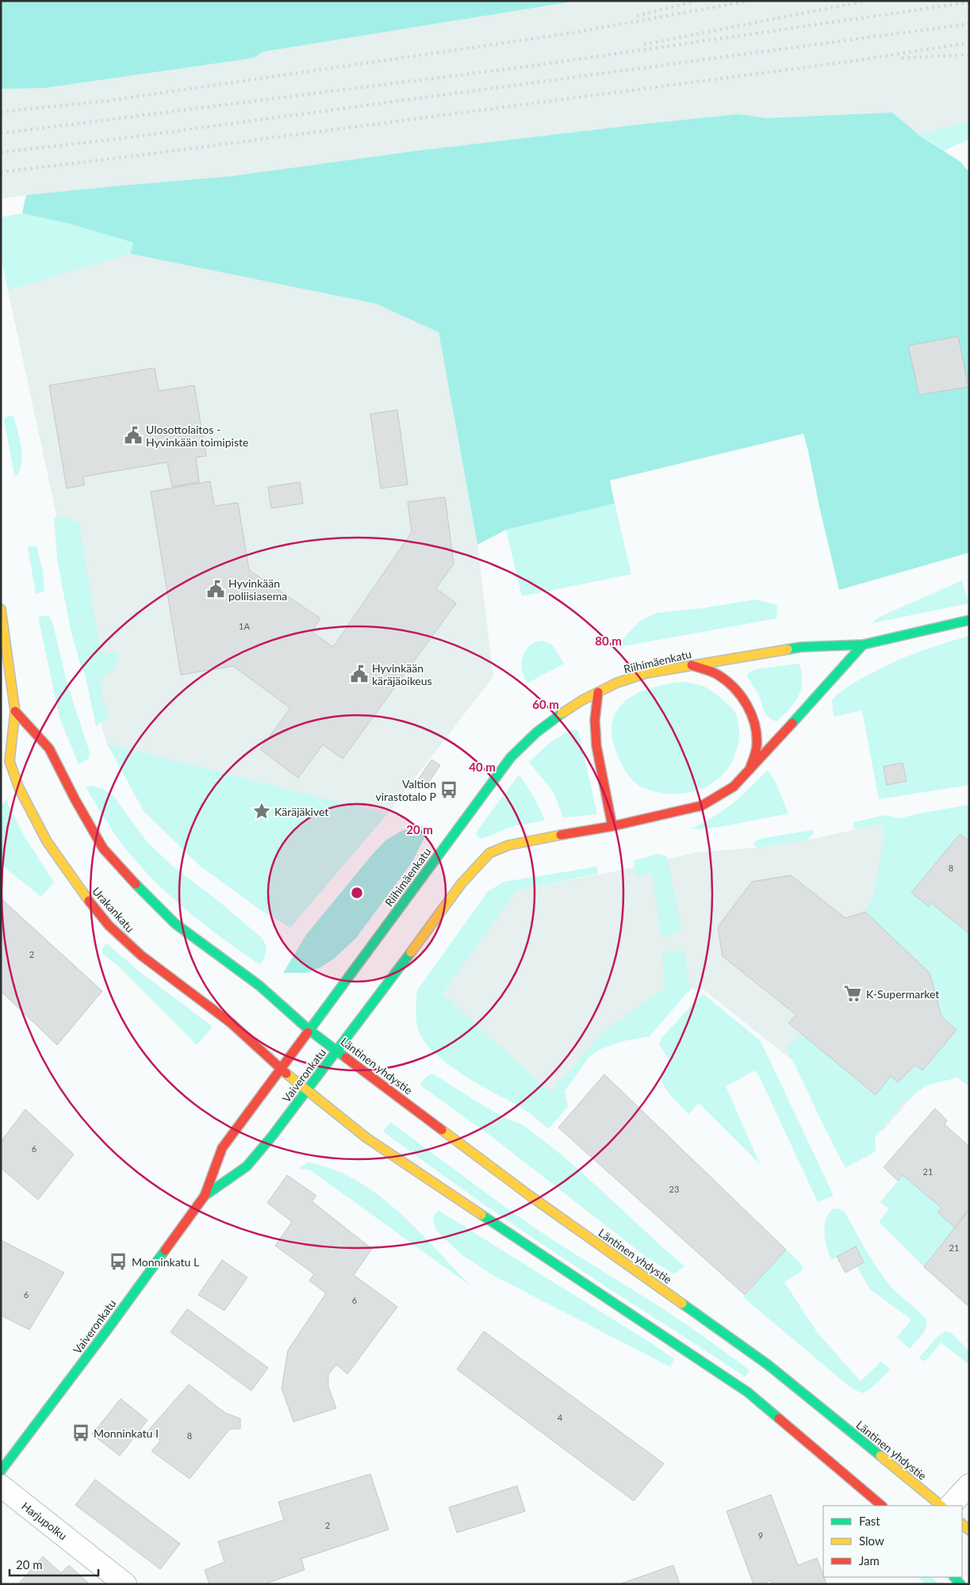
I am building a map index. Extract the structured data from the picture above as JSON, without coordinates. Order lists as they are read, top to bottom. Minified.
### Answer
{"streets":{"main road":["Riihimäenkatu","Urakankatu","Läntinen yhdystie","Vaiveronkatu"],"street":["Harjupolku"]},"crossings":[["Riihimäenkatu","Läntinen yhdystie"],["Riihimäenkatu","Vaiveronkatu"],["Urakankatu","Vaiveronkatu"],["Läntinen yhdystie","Vaiveronkatu"]],"places":{"public building":["Ulosottolaitos - Hyvinkään toimipiste","Hyvinkään poliisiasema","Hyvinkään käräjäoikeus"],"bus stop":["Valtion virastotalo P","Monninkatu L","Monninkatu I"],"place":["Käräjäkivet"],"supermarket":["K-Supermarket"]},"house_numbers":["1A","8","2","6","21","23","21","6","6","4","8","2","9"],"legend":["Fast","Slow","Jam"],"scale_bar":"20 m","rings":["80 m","60 m","40 m","20 m"]}
